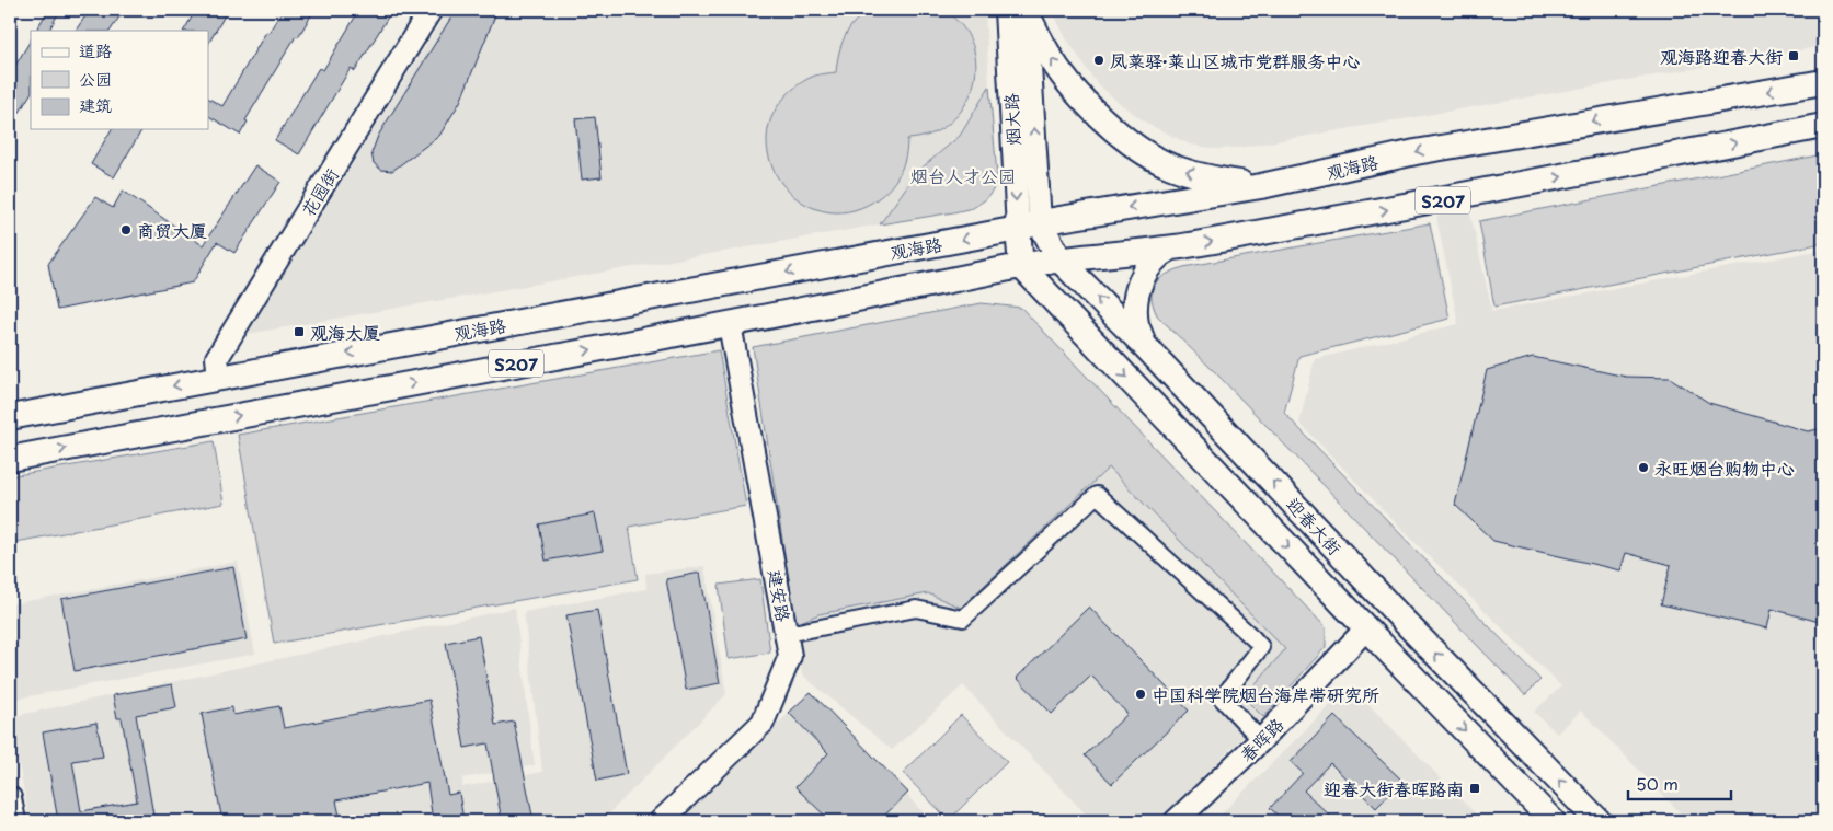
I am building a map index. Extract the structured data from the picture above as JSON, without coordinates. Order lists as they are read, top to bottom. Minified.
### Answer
{"streets":{"main road":["观海路","S207","迎春大街"],"street":["烟大路","花园街","建安路","春晖路"]},"crossings":[["烟大路","观海路"],["烟大路","迎春大街"],["观海路","花园街"],["观海路","迎春大街"],["S207","迎春大街"],["S207","建安路"],["迎春大街","春晖路"]],"parks":["烟台人才公园"],"places":{"transit":["观海路迎春大街","观海大厦","迎春大街春晖路南"],"other":["凤莱驿·莱山区城市党群服务中心","商贸大厦","永旺烟台购物中心","中国科学院烟台海岸带研究所"]},"legend":["道路","公园","建筑"],"scale_bar":"50 m"}
